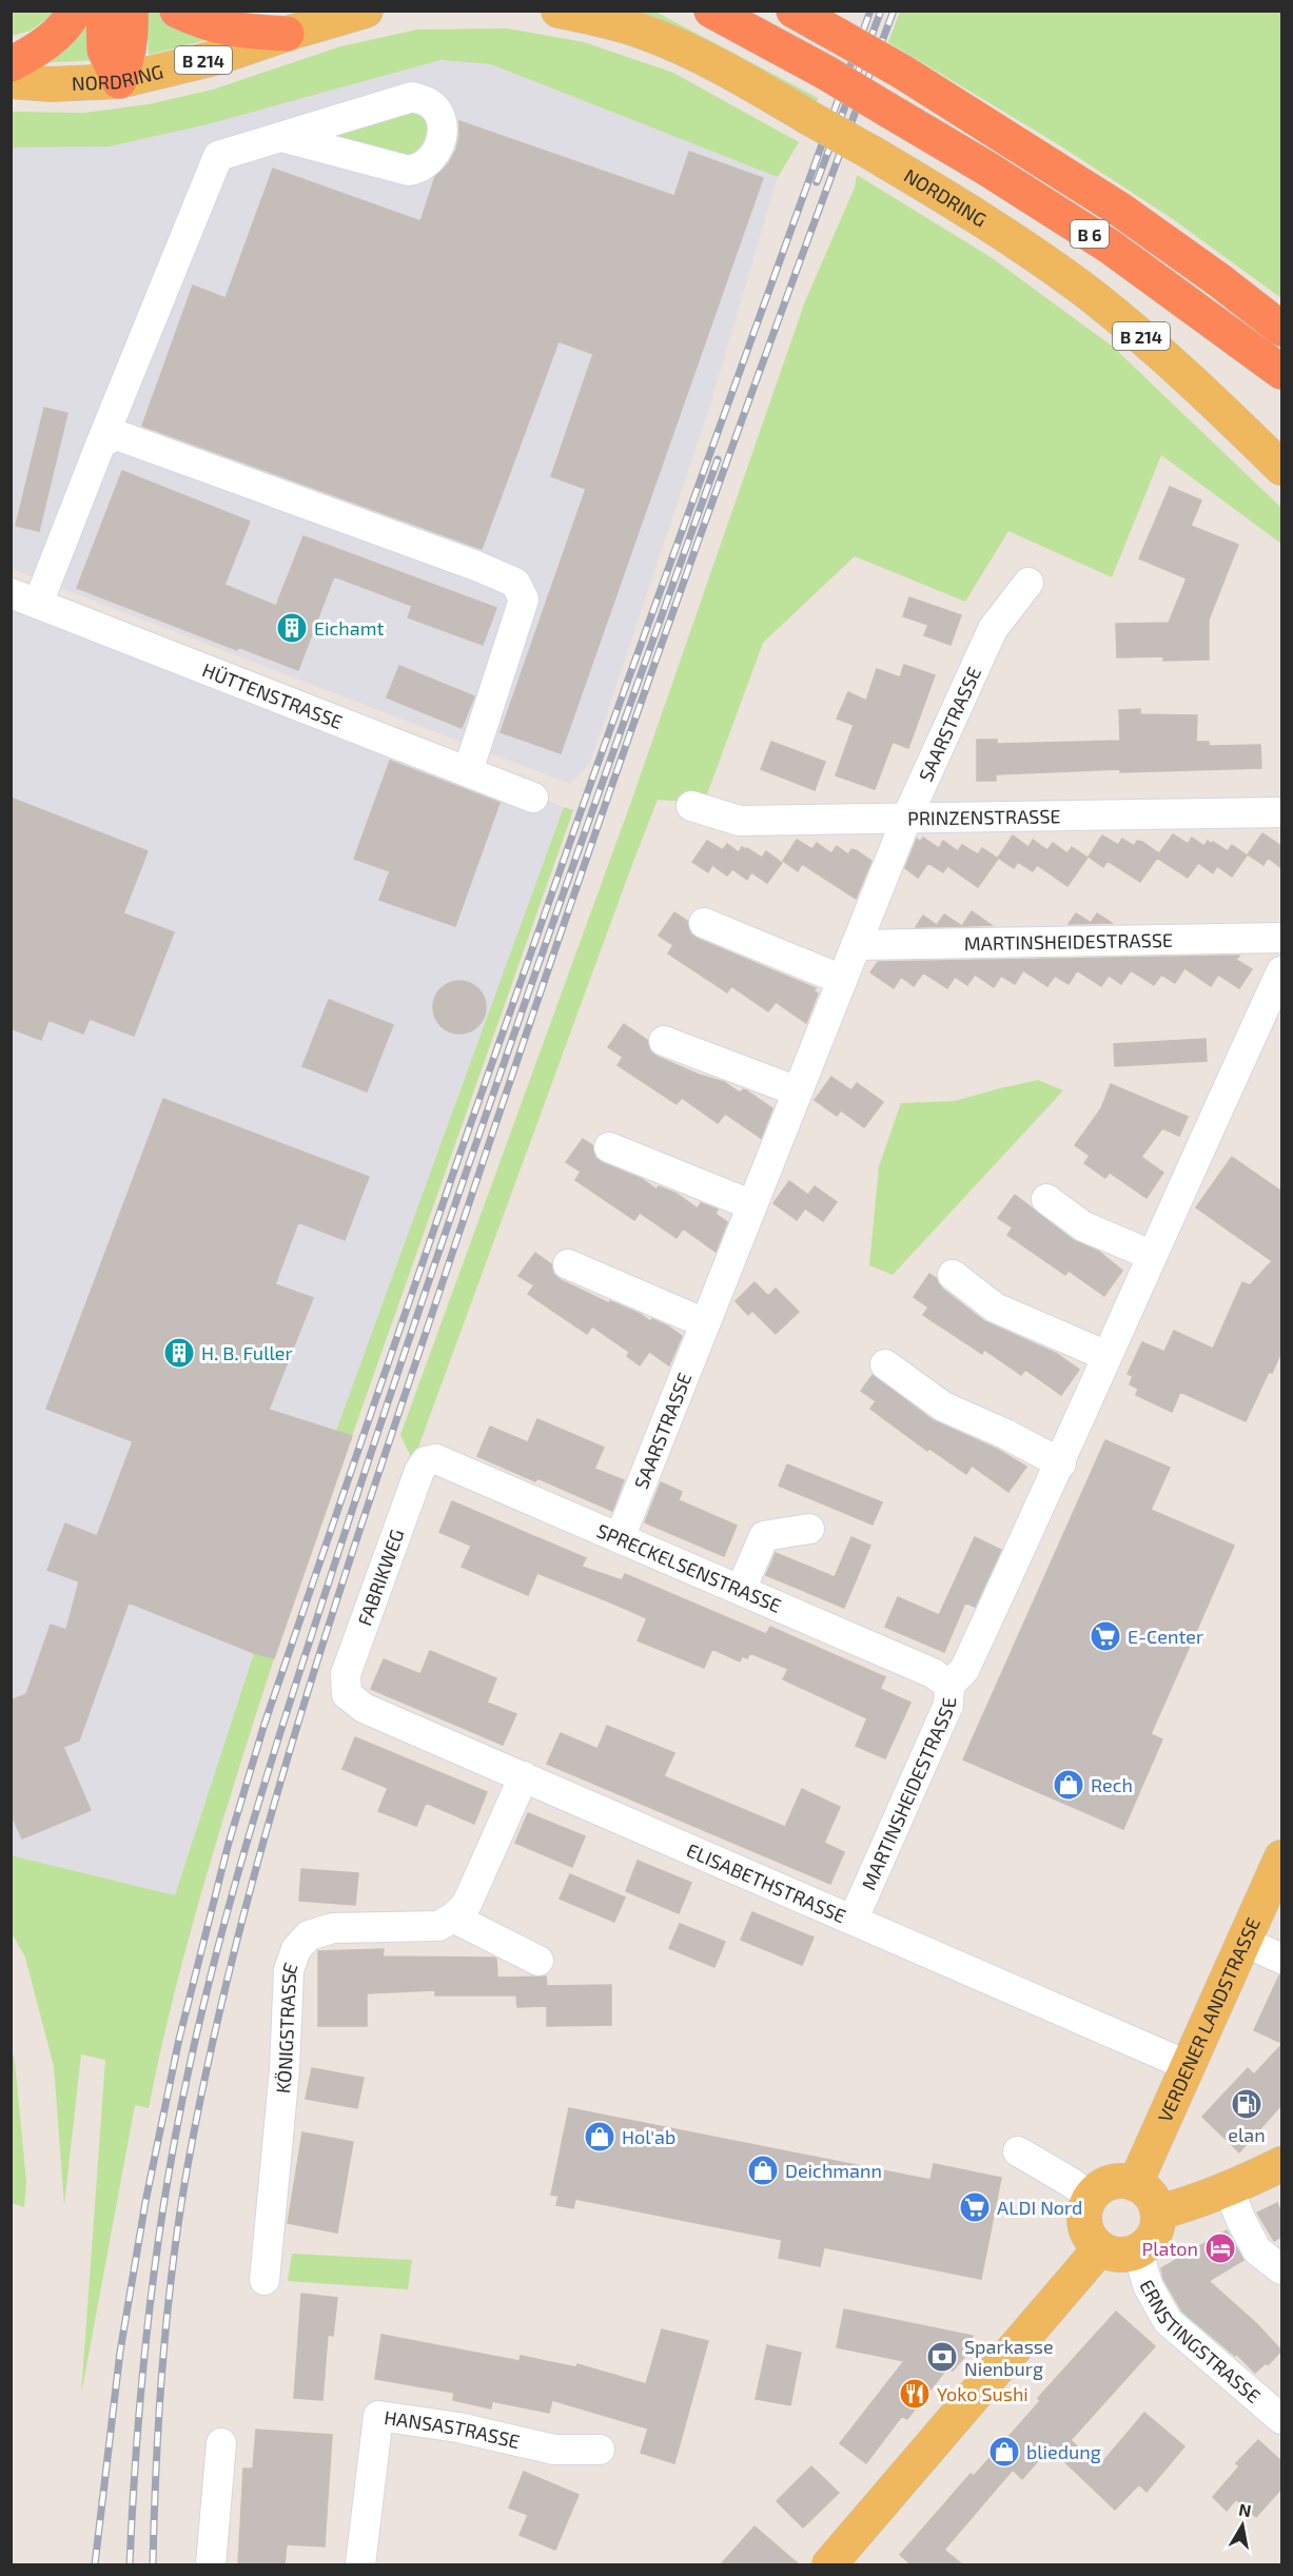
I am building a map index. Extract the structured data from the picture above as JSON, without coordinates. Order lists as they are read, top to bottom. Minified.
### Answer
{"streets":{"highway":["B 6"],"main road":["B 214","NORDRING","VERDENER LANDSTRASSE"],"street":["HÜTTENSTRASSE","SAARSTRASSE","PRINZENSTRASSE","MARTINSHEIDESTRASSE","SPRECKELSENSTRASSE","FABRIKWEG","ELISABETHSTRASSE","KÖNIGSTRASSE","ERNSTINGSTRASSE","HANSASTRASSE"]},"crossings":[["SAARSTRASSE","PRINZENSTRASSE"],["SAARSTRASSE","MARTINSHEIDESTRASSE"],["SAARSTRASSE","SPRECKELSENSTRASSE"],["MARTINSHEIDESTRASSE","SPRECKELSENSTRASSE"],["MARTINSHEIDESTRASSE","ELISABETHSTRASSE"],["SPRECKELSENSTRASSE","FABRIKWEG"],["FABRIKWEG","ELISABETHSTRASSE"],["ELISABETHSTRASSE","VERDENER LANDSTRASSE"],["VERDENER LANDSTRASSE","ERNSTINGSTRASSE"]],"places":{"building":["Eichamt","H. B. Fuller"],"supermarket":["E-Center","ALDI Nord"],"shop":["Rech","Hol'ab","Deichmann","bliedung"],"fuel station":["elan"],"hotel":["Platon"],"bank":["Sparkasse Nienburg"],"restaurant":["Yoko Sushi"]},"north":"top"}
